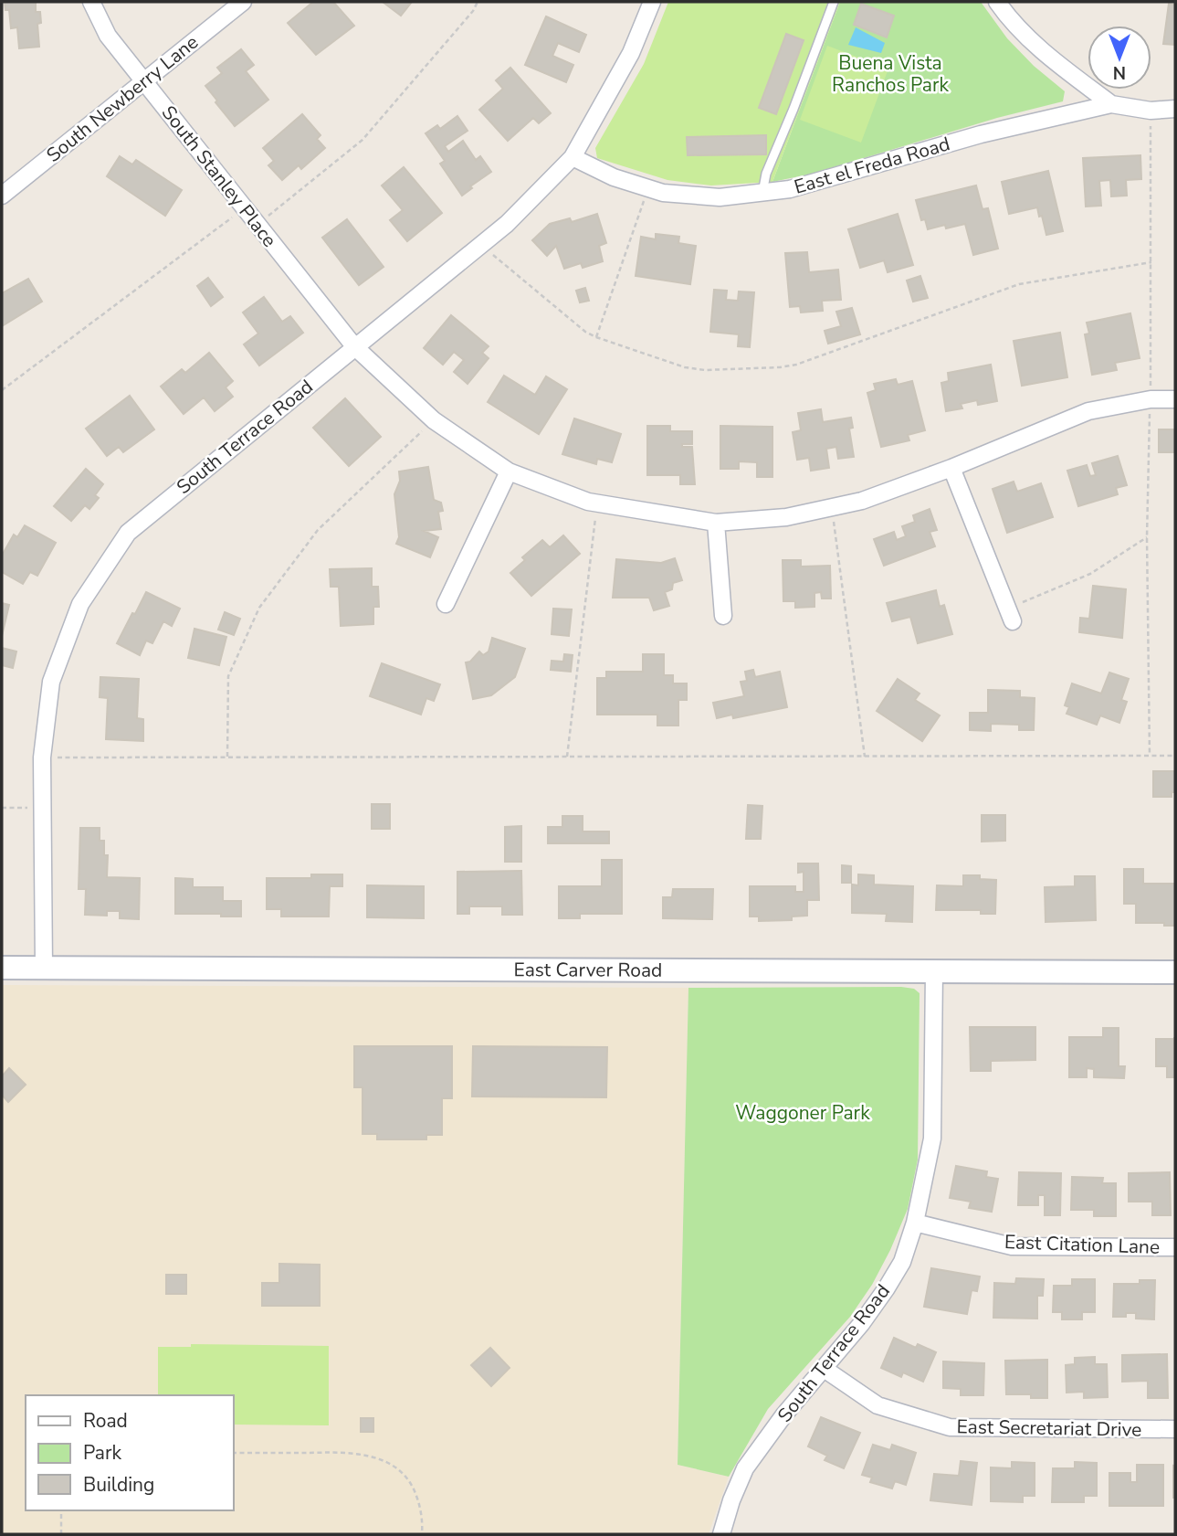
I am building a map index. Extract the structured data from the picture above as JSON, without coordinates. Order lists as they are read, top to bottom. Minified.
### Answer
{"streets":{"street":["South Newberry Lane","East el Freda Road","South Stanley Place","South Terrace Road","East Carver Road","East Citation Lane","East Secretariat Drive"]},"crossings":[["South Newberry Lane","South Stanley Place"],["East el Freda Road","South Terrace Road"],["South Stanley Place","South Terrace Road"],["South Terrace Road","East Carver Road"],["South Terrace Road","East Citation Lane"],["South Terrace Road","East Secretariat Drive"]],"parks":["Buena Vista Ranchos Park","Waggoner Park"],"legend":["Road","Park","Building"],"north":"bottom"}
